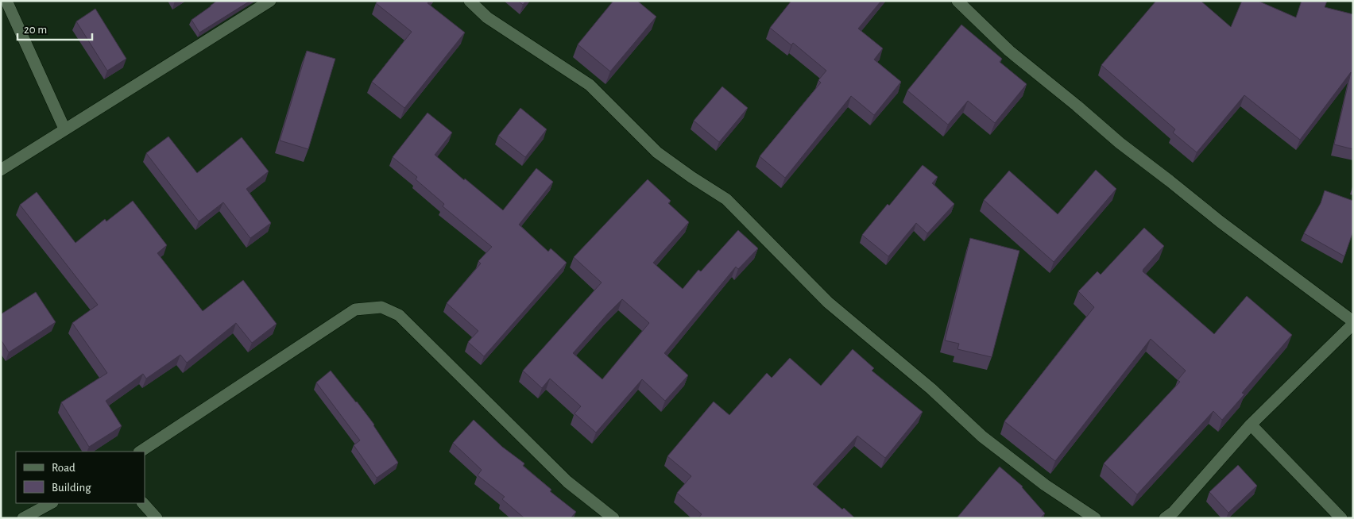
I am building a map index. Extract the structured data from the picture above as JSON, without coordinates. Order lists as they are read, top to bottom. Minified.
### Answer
{"legend":["Road","Building"],"scale_bar":"20 m"}
